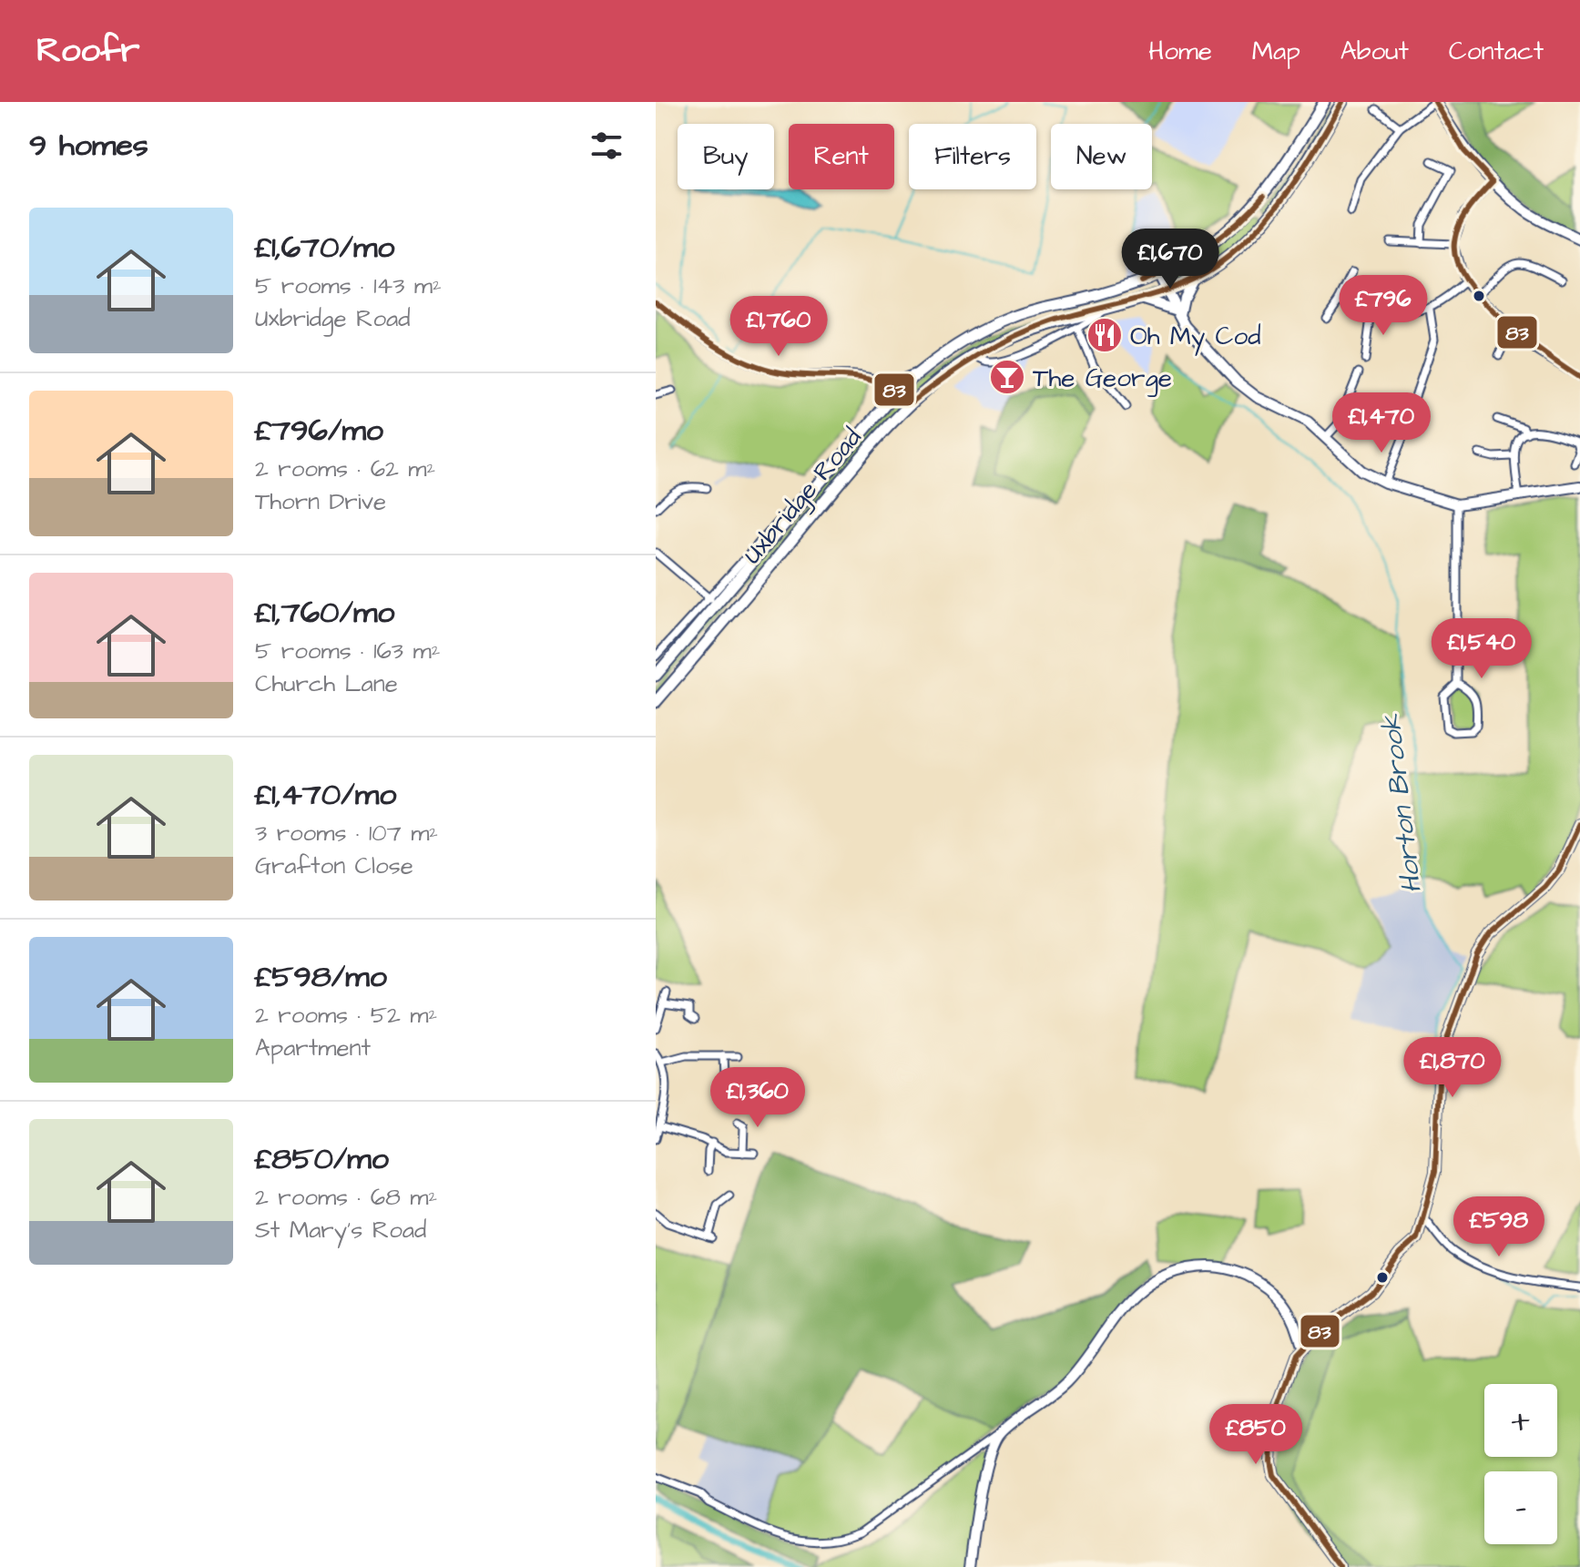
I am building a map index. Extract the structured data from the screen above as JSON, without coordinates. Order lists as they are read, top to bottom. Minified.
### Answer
{"streets":{"main road":["Uxbridge Road"]},"water":["Horton Brook"],"places":{"restaurant":["Oh My Cod"],"bar":["The George"]},"lines":["transit line 83"],"page":{"header":"Roofr","nav":["Home","Map","About","Contact"],"heading":"9 homes","chip":["Buy","Rent","Filters","New"],"list":[{"name":"£1,670/mo","note":"5 rooms · 143 m² · Uxbridge Road"},{"name":"£796/mo","note":"2 rooms · 62 m² · Thorn Drive"},{"name":"£1,760/mo","note":"5 rooms · 163 m² · Church Lane"},{"name":"£1,470/mo","note":"3 rooms · 107 m² · Grafton Close"},{"name":"£598/mo","note":"2 rooms · 52 m² · Apartment"},{"name":"£850/mo","note":"2 rooms · 68 m² · St Mary's Road"}],"price":["£1,670","£796","£1,760","£1,470","£1,540","£1,870","£1,360","£598","£850"],"map_buttons":["+","−"]}}
